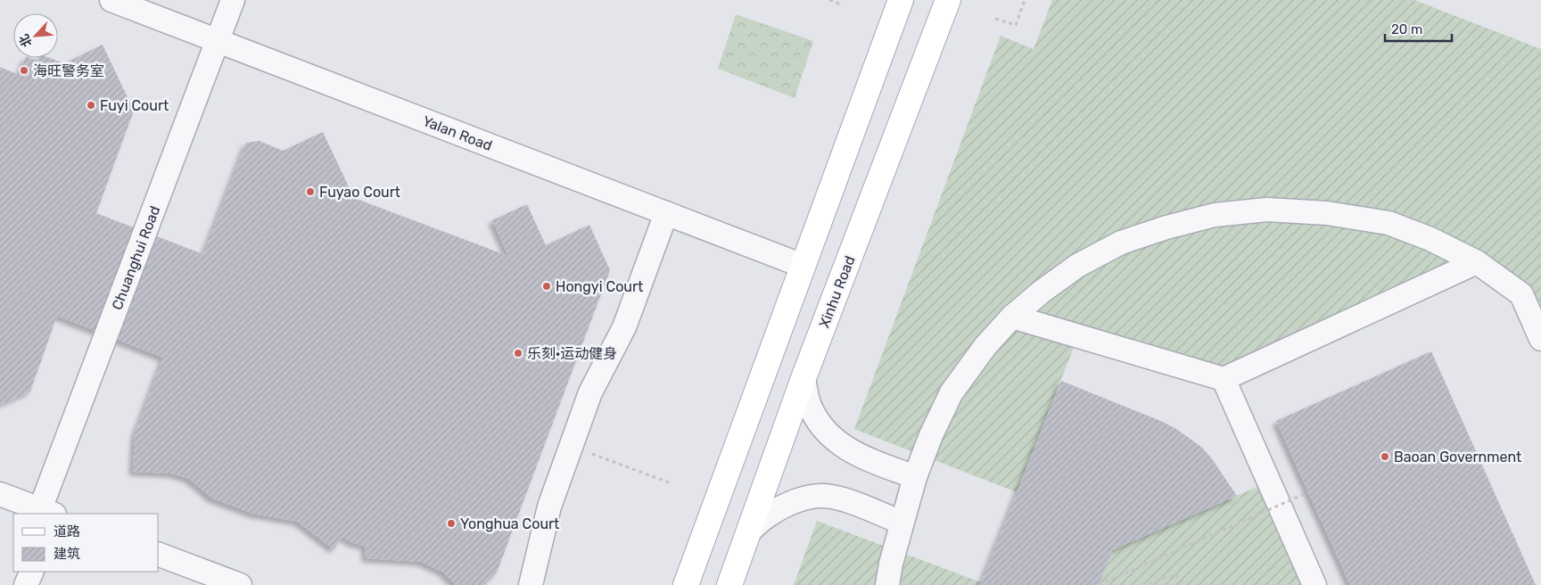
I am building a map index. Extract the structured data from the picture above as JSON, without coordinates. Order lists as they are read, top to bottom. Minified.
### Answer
{"streets":{"main road":["Xinhu Road"],"street":["Yalan Road","Chuanghui Road"]},"crossings":[["Yalan Road","Chuanghui Road"]],"places":["海旺警务室","Fuyi Court","Fuyao Court","Hongyi Court","乐刻·运动健身","Baoan Government","Yonghua Court"],"legend":["道路","建筑"],"scale_bar":"20 m","north":"bottom left"}
